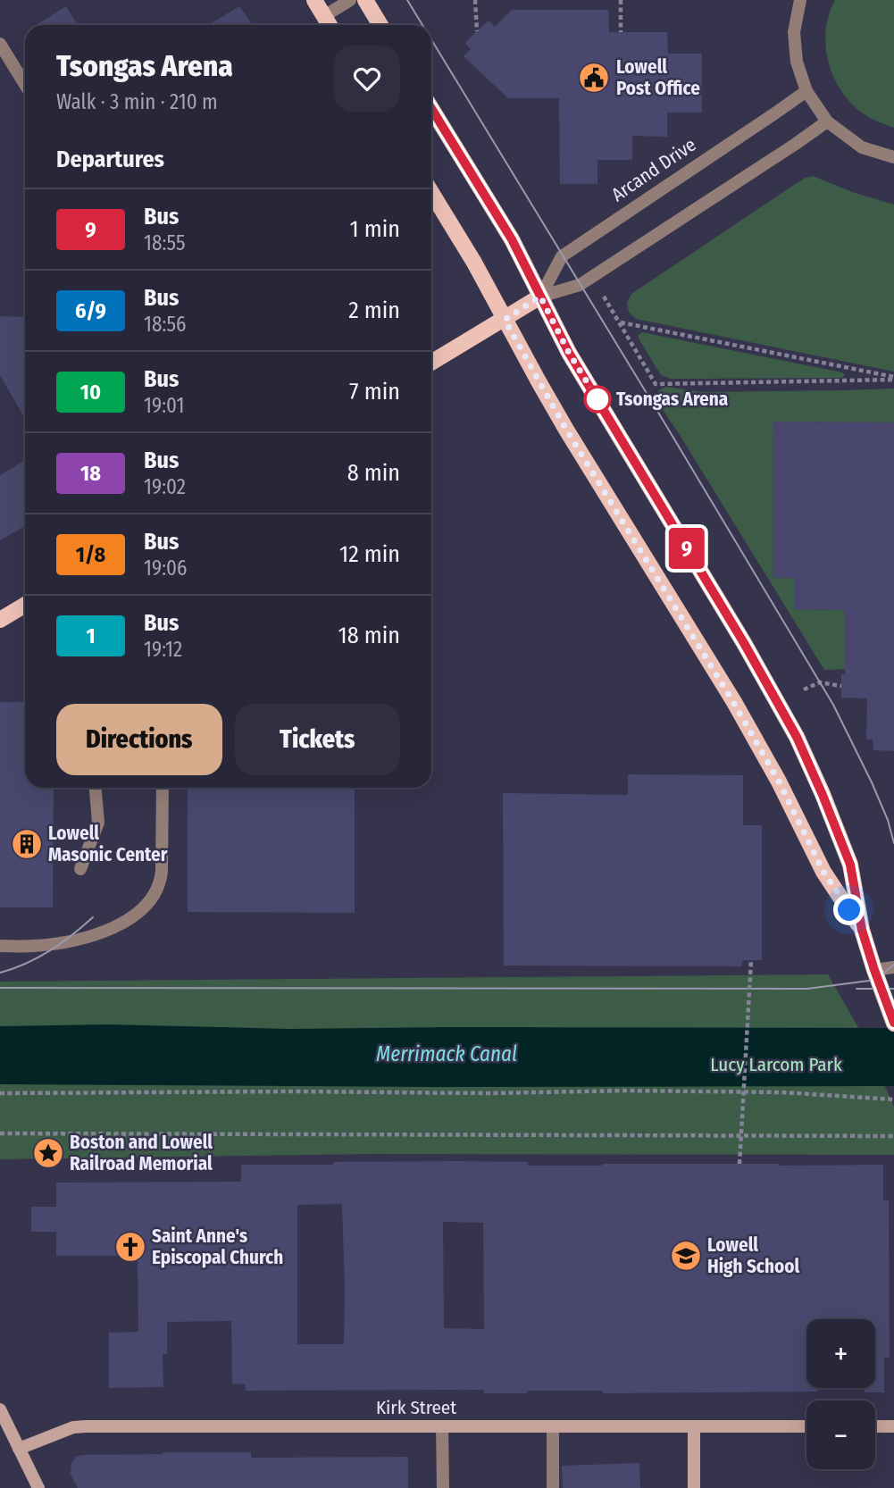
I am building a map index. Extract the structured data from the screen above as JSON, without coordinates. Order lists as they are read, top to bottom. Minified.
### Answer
{"streets":{"main road":["Arcand Drive"],"street":["Kirk Street"]},"water":["Merrimack Canal"],"parks":["Lucy Larcom Park"],"places":{"public building":["Lowell Post Office"],"other":["Tsongas Arena"],"building":["Lowell Masonic Center"],"place":["Boston and Lowell Railroad Memorial"],"church":["Saint Anne's Episcopal Church"],"school or university":["Lowell High School"]},"lines":["bus line 9"],"page":{"on_map":"9","heading":[["Tsongas Arena","Walk · 3 min · 210 m"],"Departures"],"list":[{"mark":"9","name":"Bus","note":"18:55","value":"1 min"},{"mark":"6/9","name":"Bus","note":"18:56","value":"2 min"},{"mark":"10","name":"Bus","note":"19:01","value":"7 min"},{"mark":"18","name":"Bus","note":"19:02","value":"8 min"},{"mark":"1/8","name":"Bus","note":"19:06","value":"12 min"},{"mark":"1","name":"Bus","note":"19:12","value":"18 min"}],"buttons":["Directions","Tickets"],"map_buttons":["+","−"]}}
